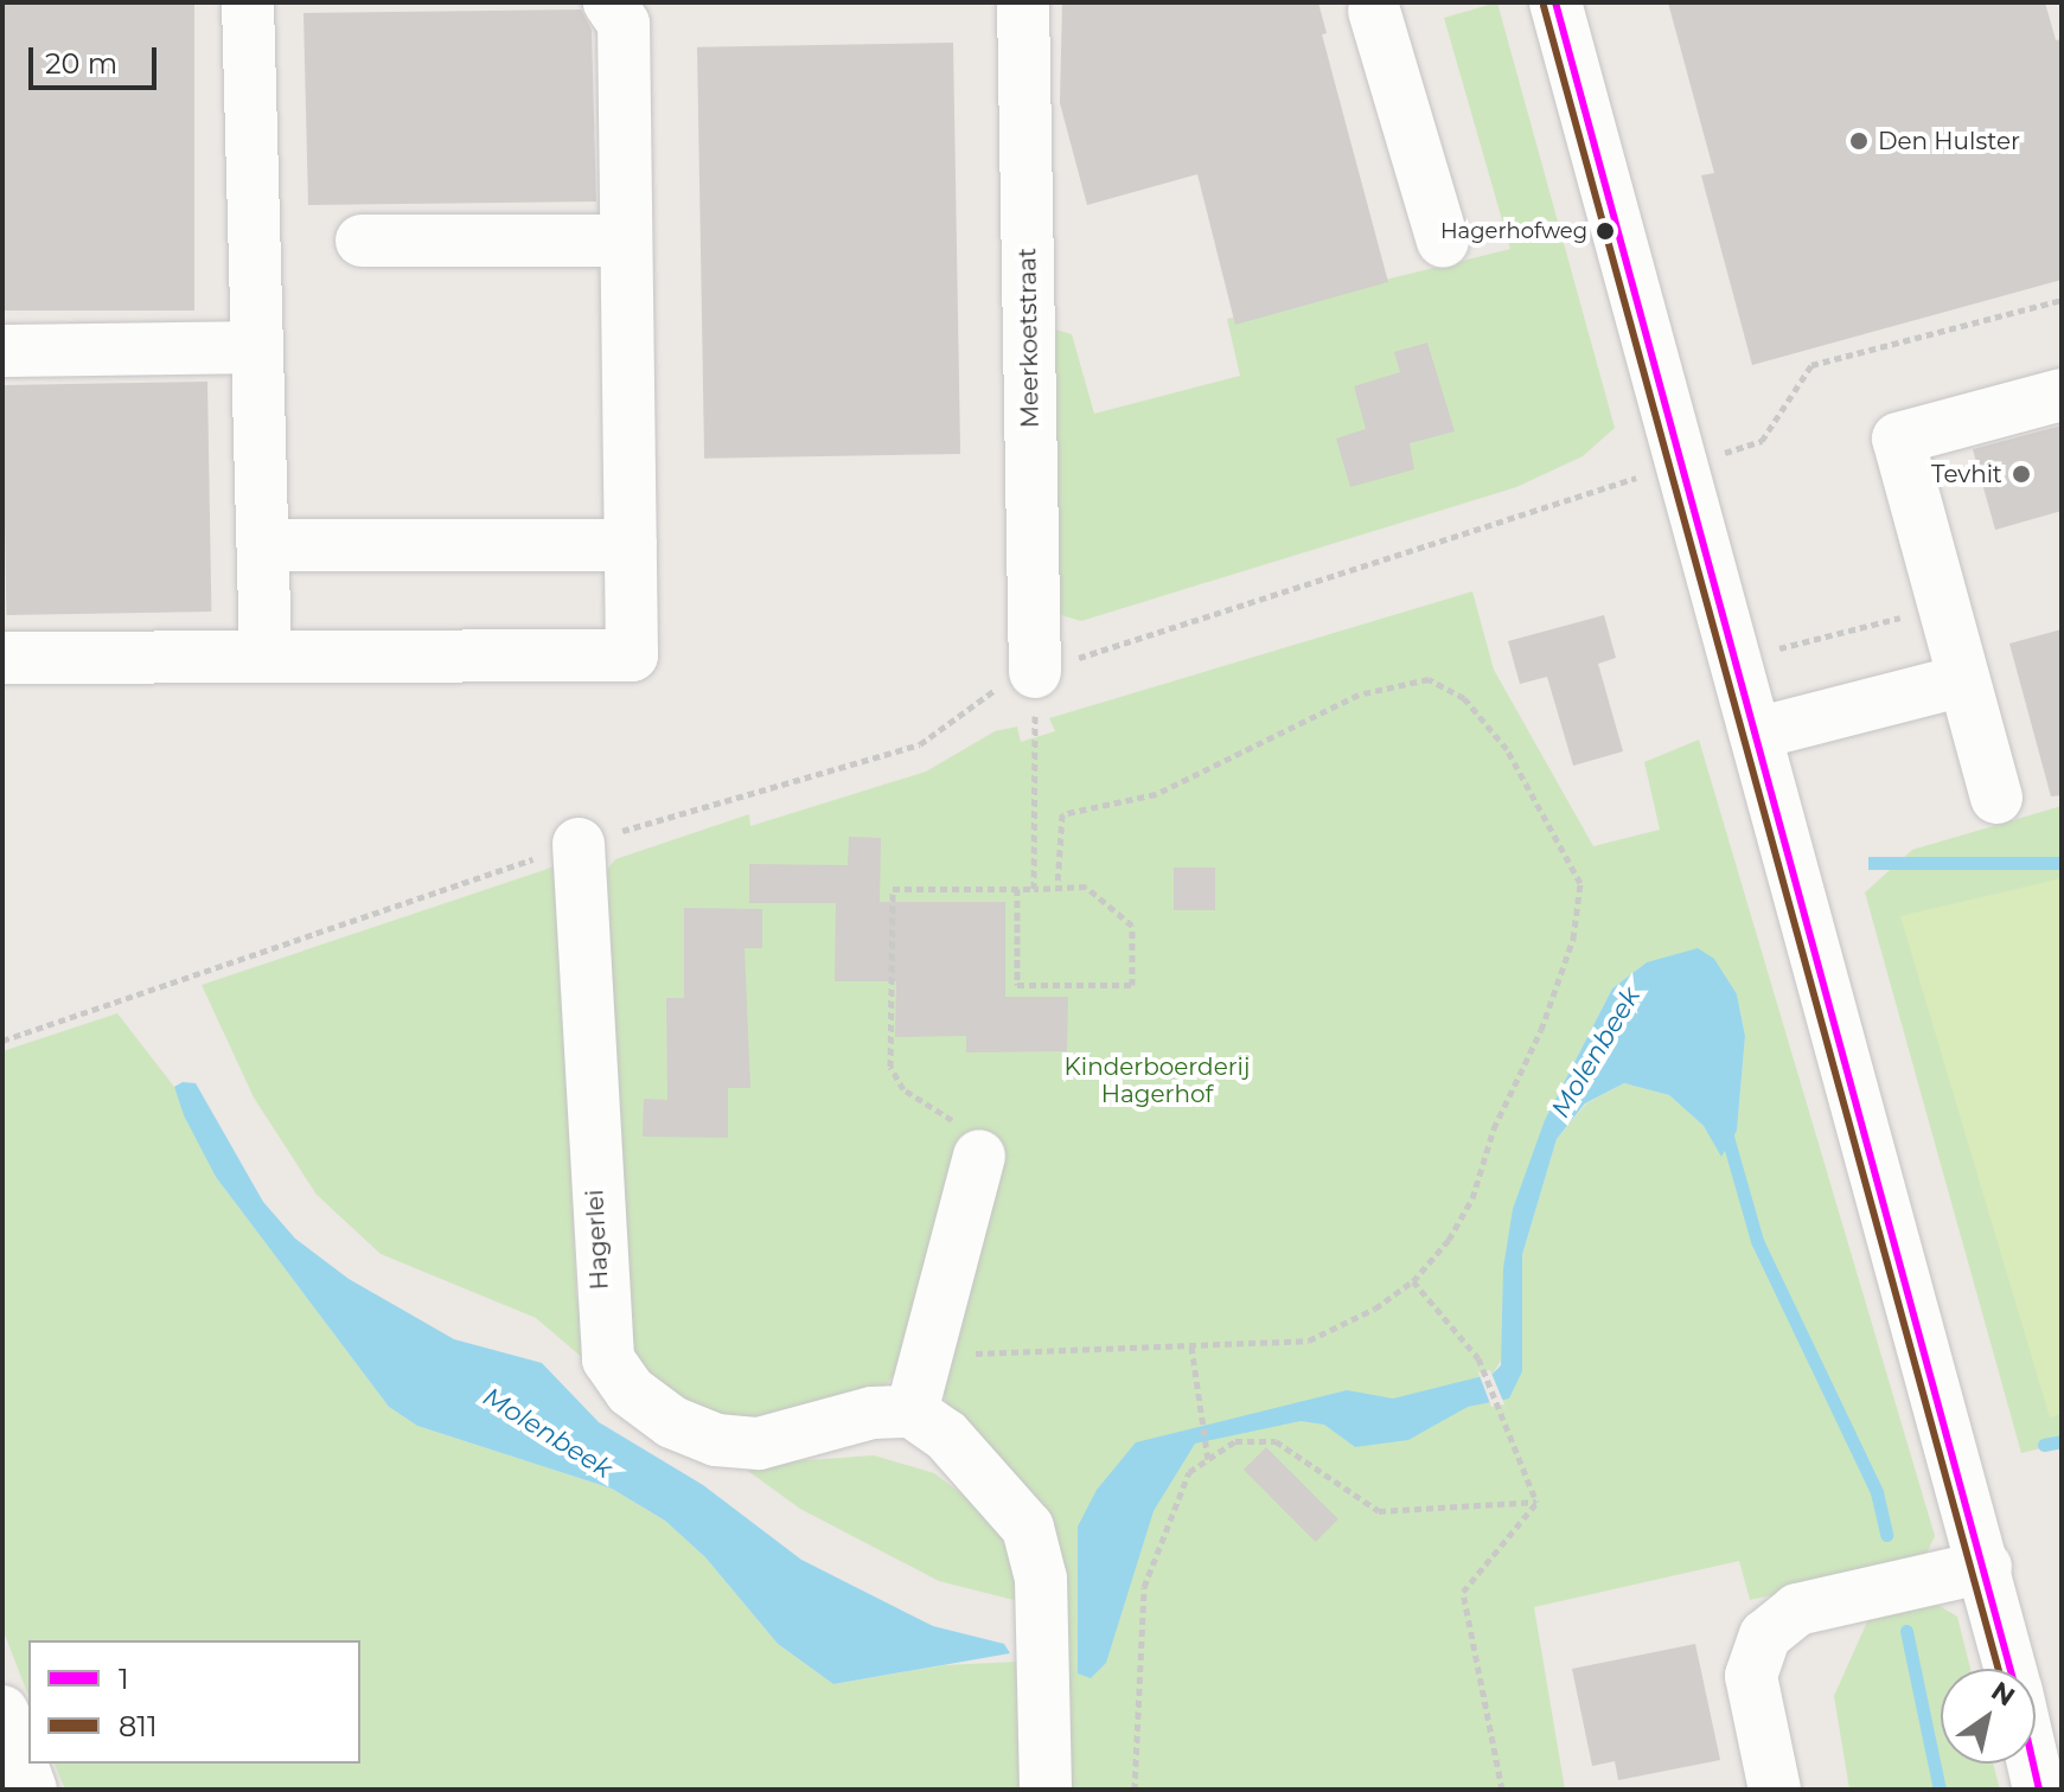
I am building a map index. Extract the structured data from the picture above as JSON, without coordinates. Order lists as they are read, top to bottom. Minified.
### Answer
{"streets":{"street":["Meerkoetstraat","Hagerlei"]},"water":["Molenbeek"],"parks":["Kinderboerderij Hagerhof"],"places":["Den Hulster","Hagerhofweg","Tevhit"],"lines":["transit line 1","transit line 811"],"legend":["1","811"],"scale_bar":"20 m","north":"top right"}
